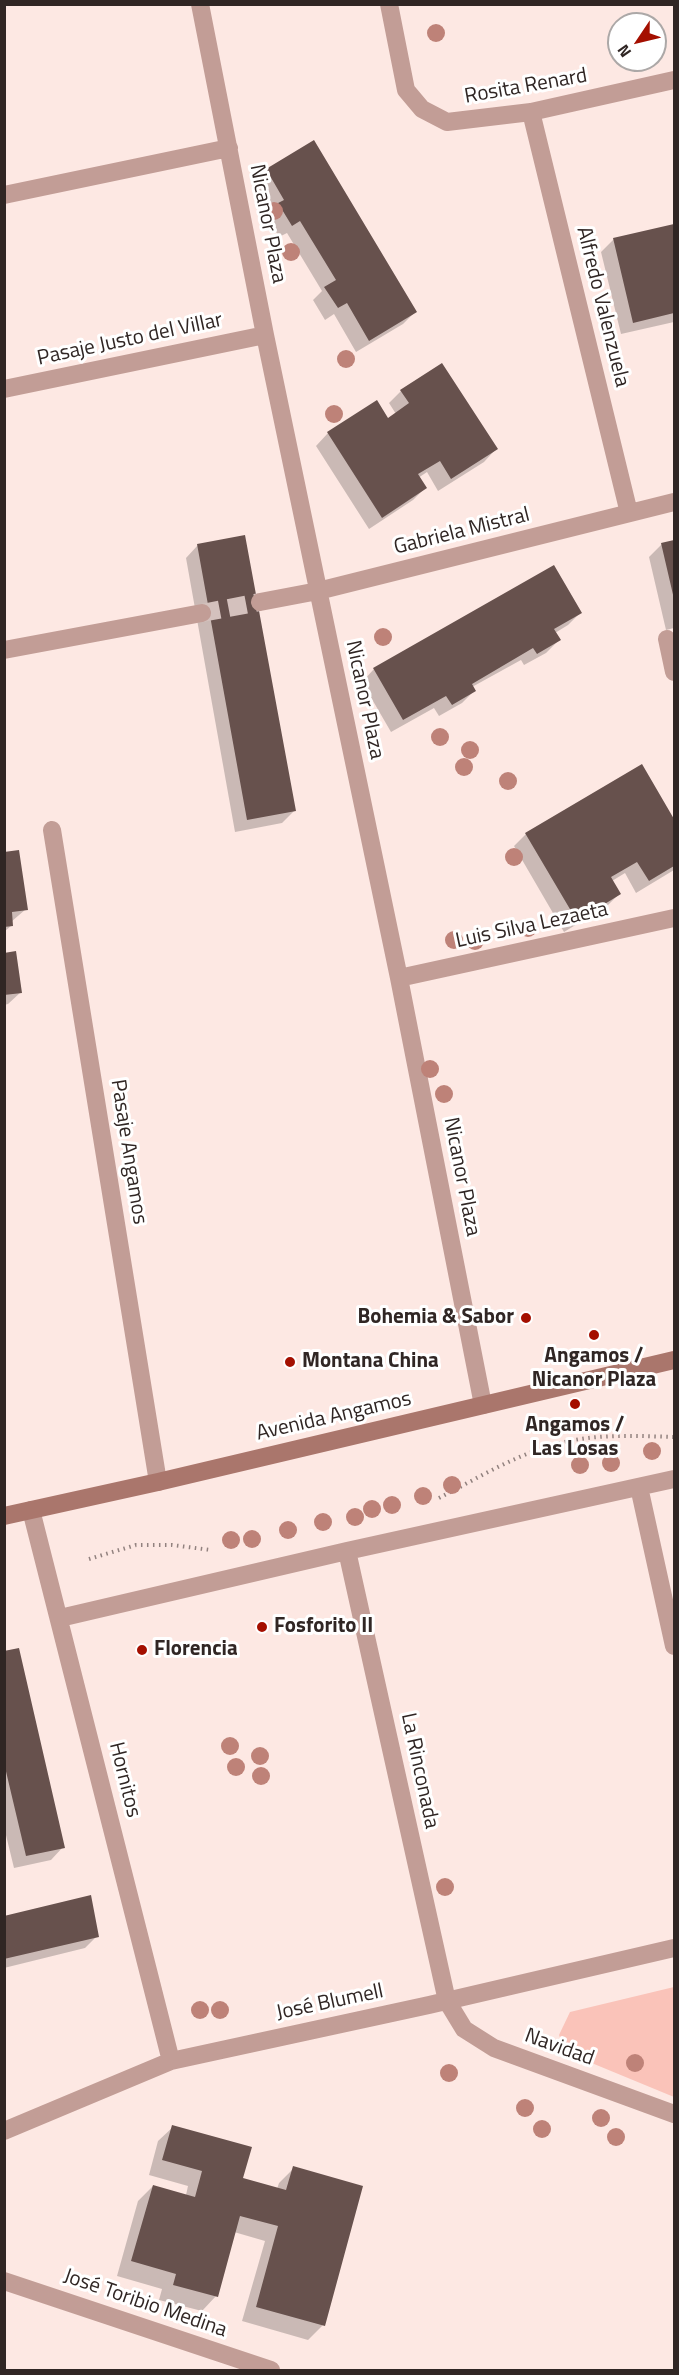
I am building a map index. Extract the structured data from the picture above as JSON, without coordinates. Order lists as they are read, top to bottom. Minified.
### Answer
{"streets":{"main road":["Avenida Angamos"],"street":["Rosita Renard","Nicanor Plaza","Alfredo Valenzuela","Pasaje Justo del Villar","Gabriela Mistral","Luis Silva Lezaeta","Pasaje Angamos","La Rinconada","Hornitos","José Blumell","Navidad","José Toribio Medina"]},"crossings":[["Rosita Renard","Alfredo Valenzuela"],["Nicanor Plaza","Pasaje Justo del Villar"],["Nicanor Plaza","Gabriela Mistral"],["Nicanor Plaza","Luis Silva Lezaeta"],["Nicanor Plaza","Avenida Angamos"],["Alfredo Valenzuela","Gabriela Mistral"],["Pasaje Angamos","Avenida Angamos"],["Avenida Angamos","Hornitos"],["La Rinconada","José Blumell"],["La Rinconada","Navidad"],["Hornitos","José Blumell"],["José Blumell","Navidad"]],"places":["Bohemia & Sabor","Angamos / Nicanor Plaza","Montana China","Angamos / Las Losas","Fosforito II","Florencia"],"north":"bottom left"}
